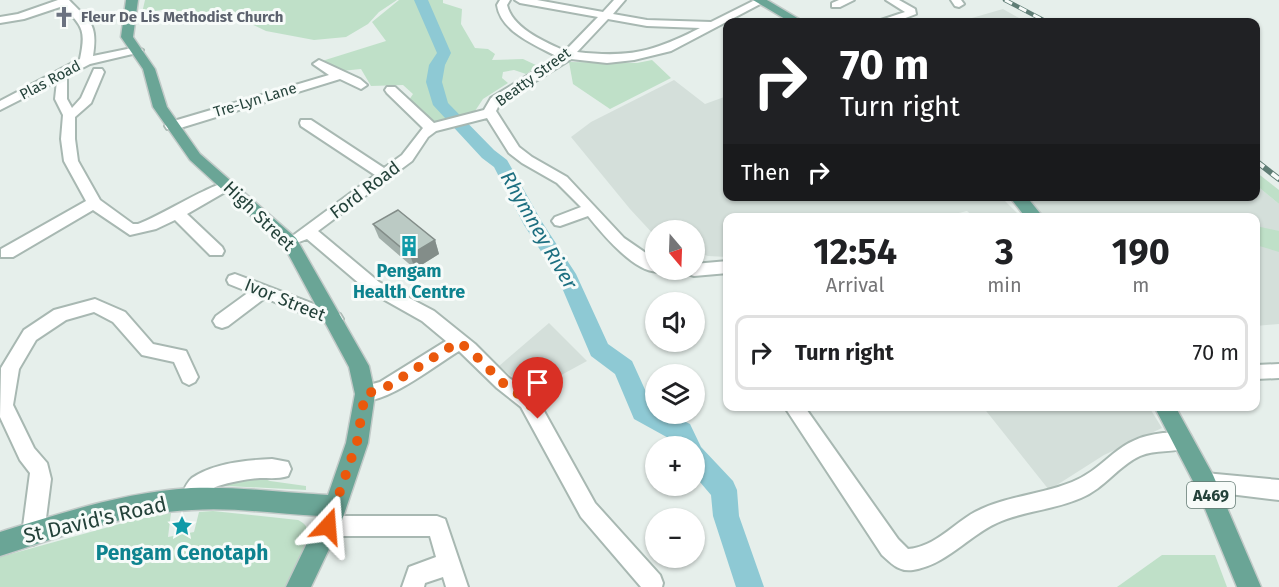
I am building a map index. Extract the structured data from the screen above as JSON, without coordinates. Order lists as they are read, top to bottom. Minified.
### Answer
{"streets":{"main road":["High Street","A469","St David's Road"],"street":["Beatty Street","Plas Road","Tre-Lyn Lane","Ford Road","Ivor Street"]},"crossings":[["Beatty Street","Ford Road"],["Plas Road","High Street"],["Tre-Lyn Lane","High Street"],["Ford Road","High Street"],["High Street","Ivor Street"]],"water":["Rhymney River"],"places":{"church":["Fleur De Lis Methodist Church"],"building":["Pengam Health Centre"],"place":["Pengam Cenotaph"]},"north":"bottom","page":{"turn":["70 m","Turn right"],"then":"Then","eta":["12:54","Arrival","3","min","190","m"],"map_buttons":["+","−"],"list":[{"name":"Turn right","value":"70 m"}]}}
